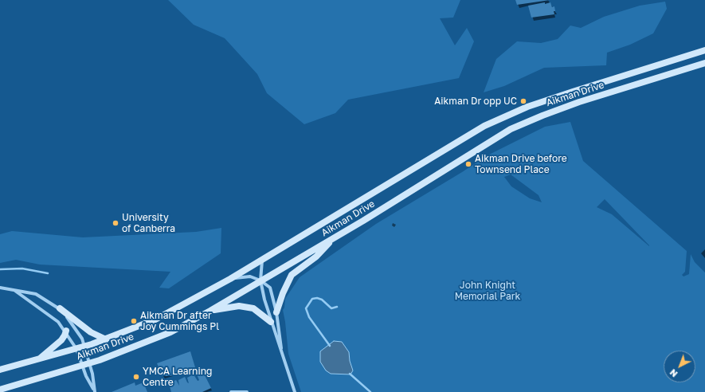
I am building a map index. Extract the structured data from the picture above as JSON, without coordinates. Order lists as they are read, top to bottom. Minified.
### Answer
{"streets":{"main road":["Aikman Drive"]},"parks":["John Knight Memorial Park"],"places":["Aikman Dr opp UC","Aikman Drive before Townsend Place","University of Canberra","Aikman Dr after Joy Cummings Pl","YMCA Learning Centre"],"north":"bottom left"}
